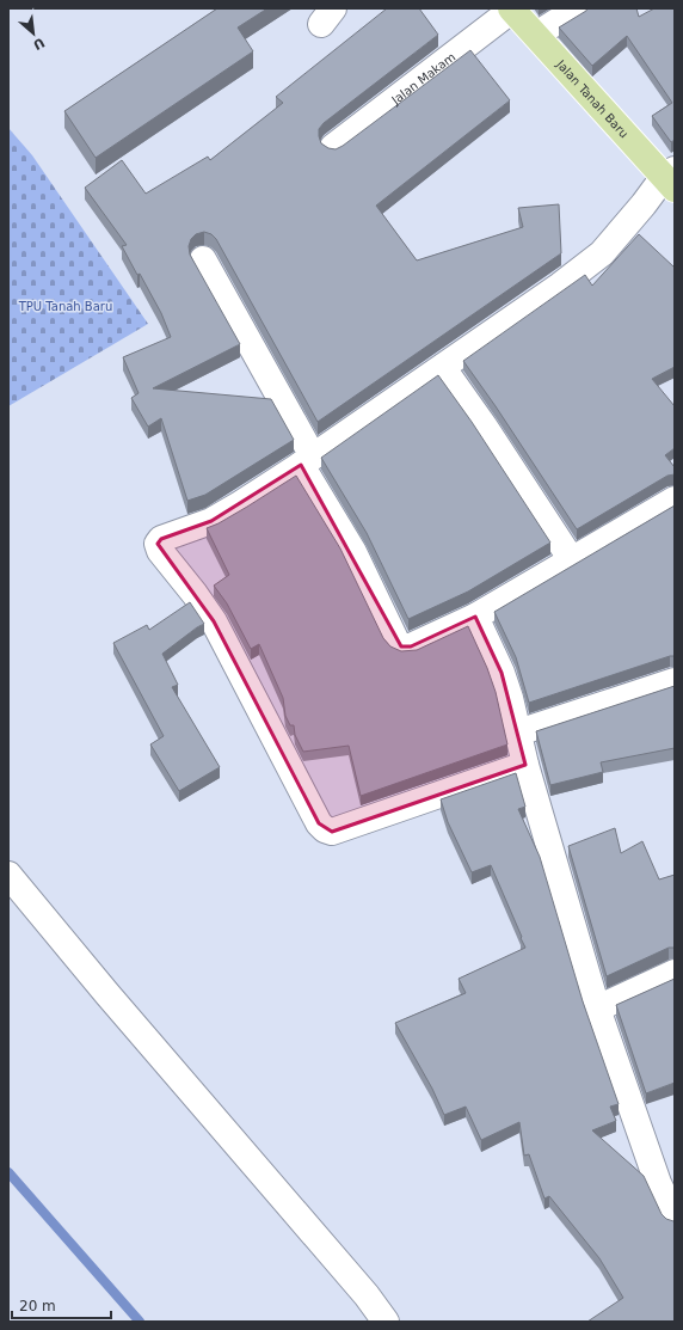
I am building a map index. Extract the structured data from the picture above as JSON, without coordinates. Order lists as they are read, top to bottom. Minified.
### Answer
{"streets":{"main road":["Jalan Tanah Baru"],"street":["Jalan Makam"]},"crossings":[["Jalan Makam","Jalan Tanah Baru"]],"parks":["TPU Tanah Baru"],"scale_bar":"20 m","north":"bottom right"}
